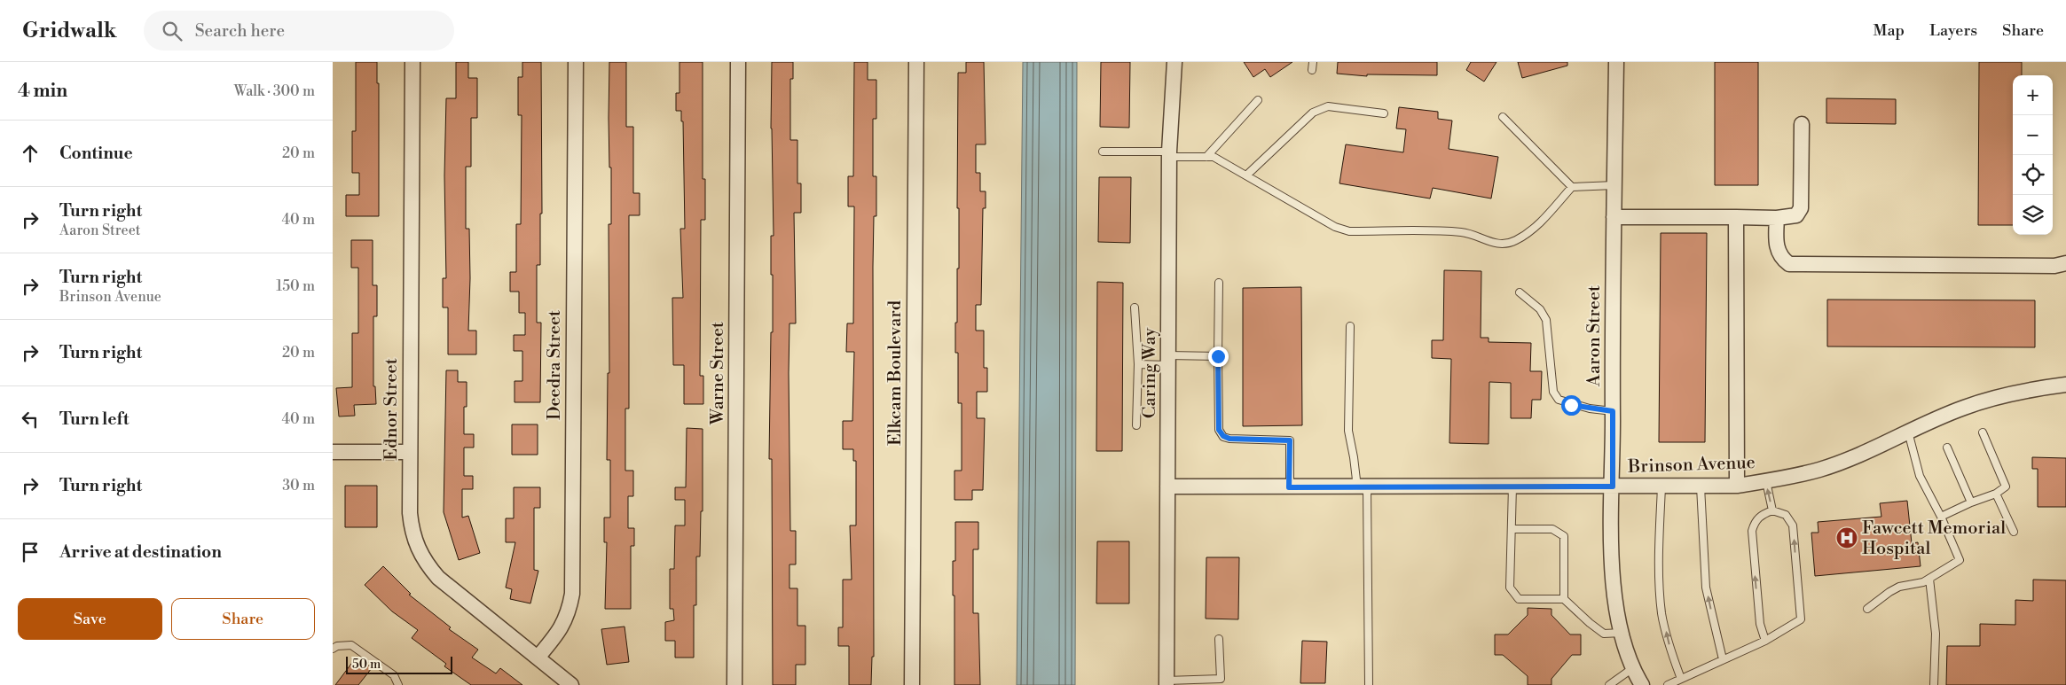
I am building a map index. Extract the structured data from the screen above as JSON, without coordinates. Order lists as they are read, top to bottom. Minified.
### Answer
{"streets":{"street":["Aaron Street","Deedra Street","Warne Street","Elkcam Boulevard","Caring Way","Ednor Street","Brinson Avenue"]},"crossings":[["Aaron Street","Brinson Avenue"],["Deedra Street","Ednor Street"],["Caring Way","Brinson Avenue"]],"places":{"hospital":["Fawcett Memorial Hospital"]},"scale_bar":"50 m","page":{"header":"Gridwalk","search":"Search here","nav":["Map","Layers","Share"],"heading":["4 min","Walk · 300 m"],"map_buttons":["+","−"],"list":[["Continue","20 m"],["Turn right","Aaron Street","40 m"],["Turn right","Brinson Avenue","150 m"],["Turn right","20 m"],["Turn left","40 m"],["Turn right","30 m"],"Arrive at destination"],"buttons":["Save","Share"],"scale":"50 m"}}
